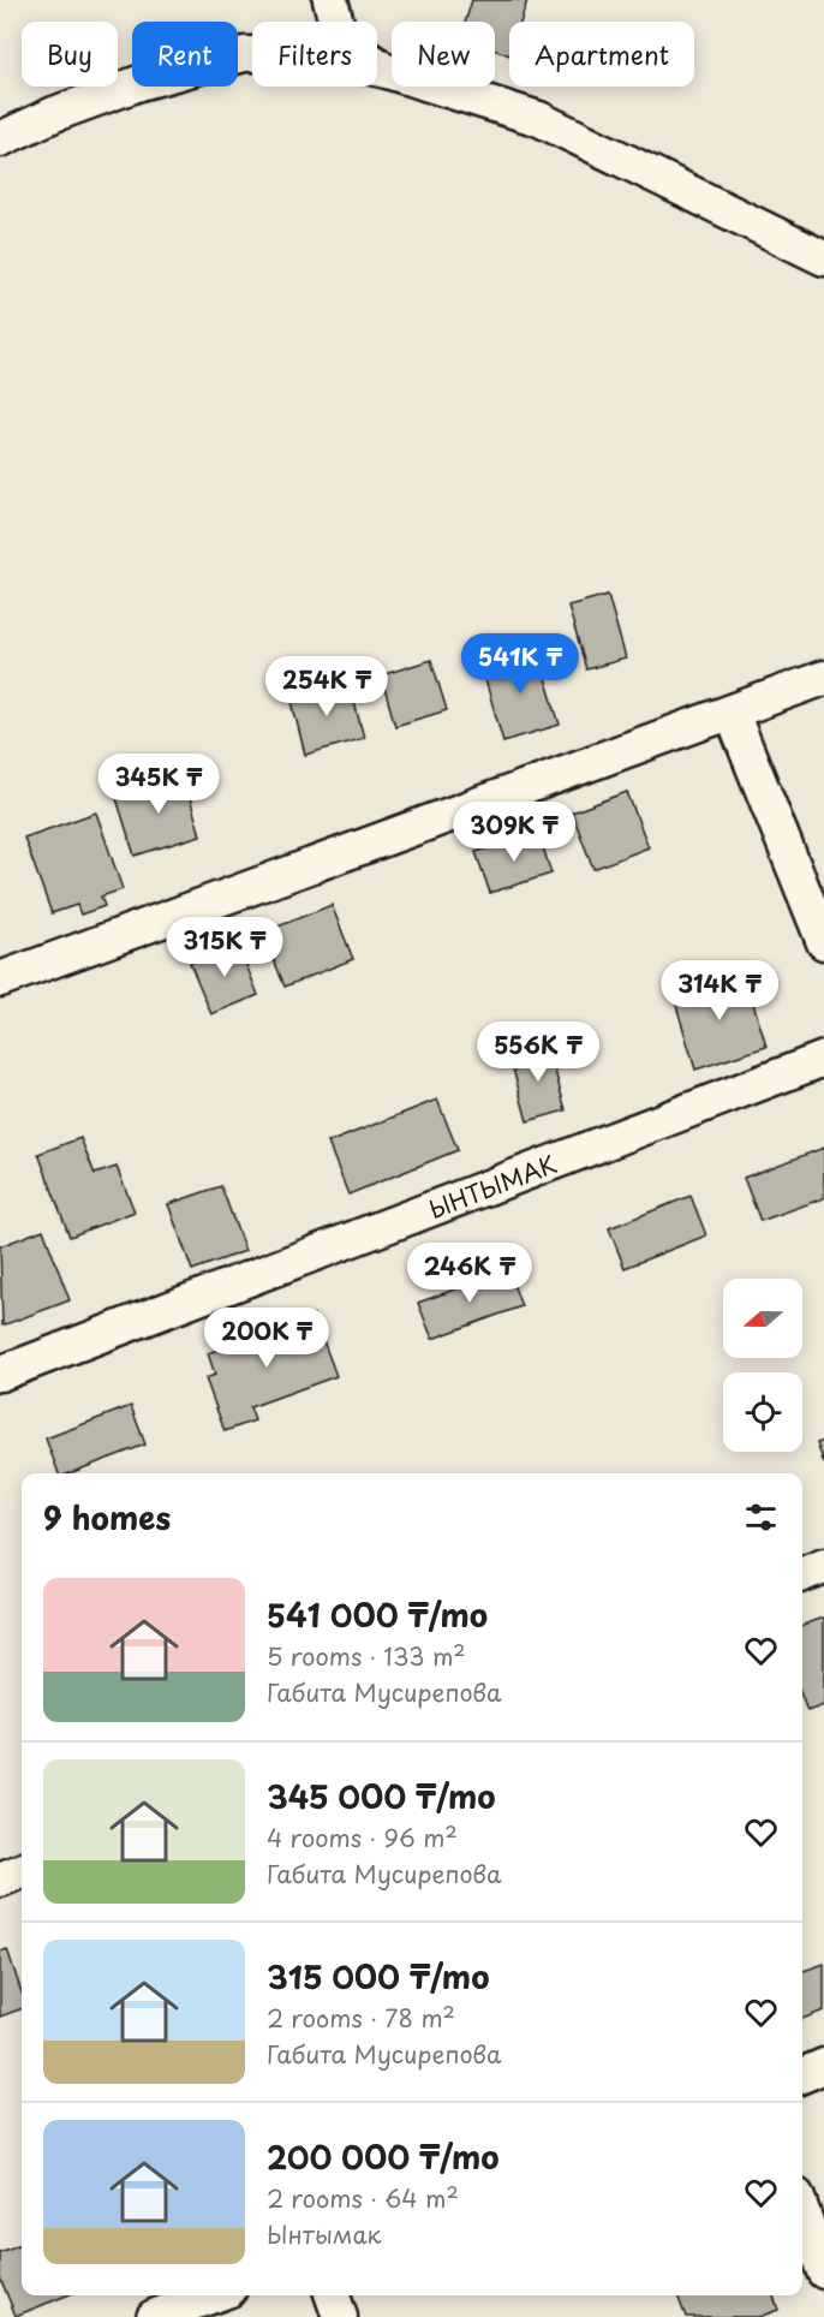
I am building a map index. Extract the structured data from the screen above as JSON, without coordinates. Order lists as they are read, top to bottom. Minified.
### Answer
{"streets":{"street":["ЫНТЫМАК"]},"north":"left","page":{"chip":["Buy","Rent","Filters","New","Apartment"],"price":["541K ₸","254K ₸","345K ₸","309K ₸","315K ₸","314K ₸","556K ₸","246K ₸","200K ₸"],"heading":"9 homes","list":[{"name":"541 000 ₸/mo","note":"5 rooms · 133 m² · Габита Мусирепова"},{"name":"345 000 ₸/mo","note":"4 rooms · 96 m² · Габита Мусирепова"},{"name":"315 000 ₸/mo","note":"2 rooms · 78 m² · Габита Мусирепова"},{"name":"200 000 ₸/mo","note":"2 rooms · 64 m² · Ынтымак"}]}}
